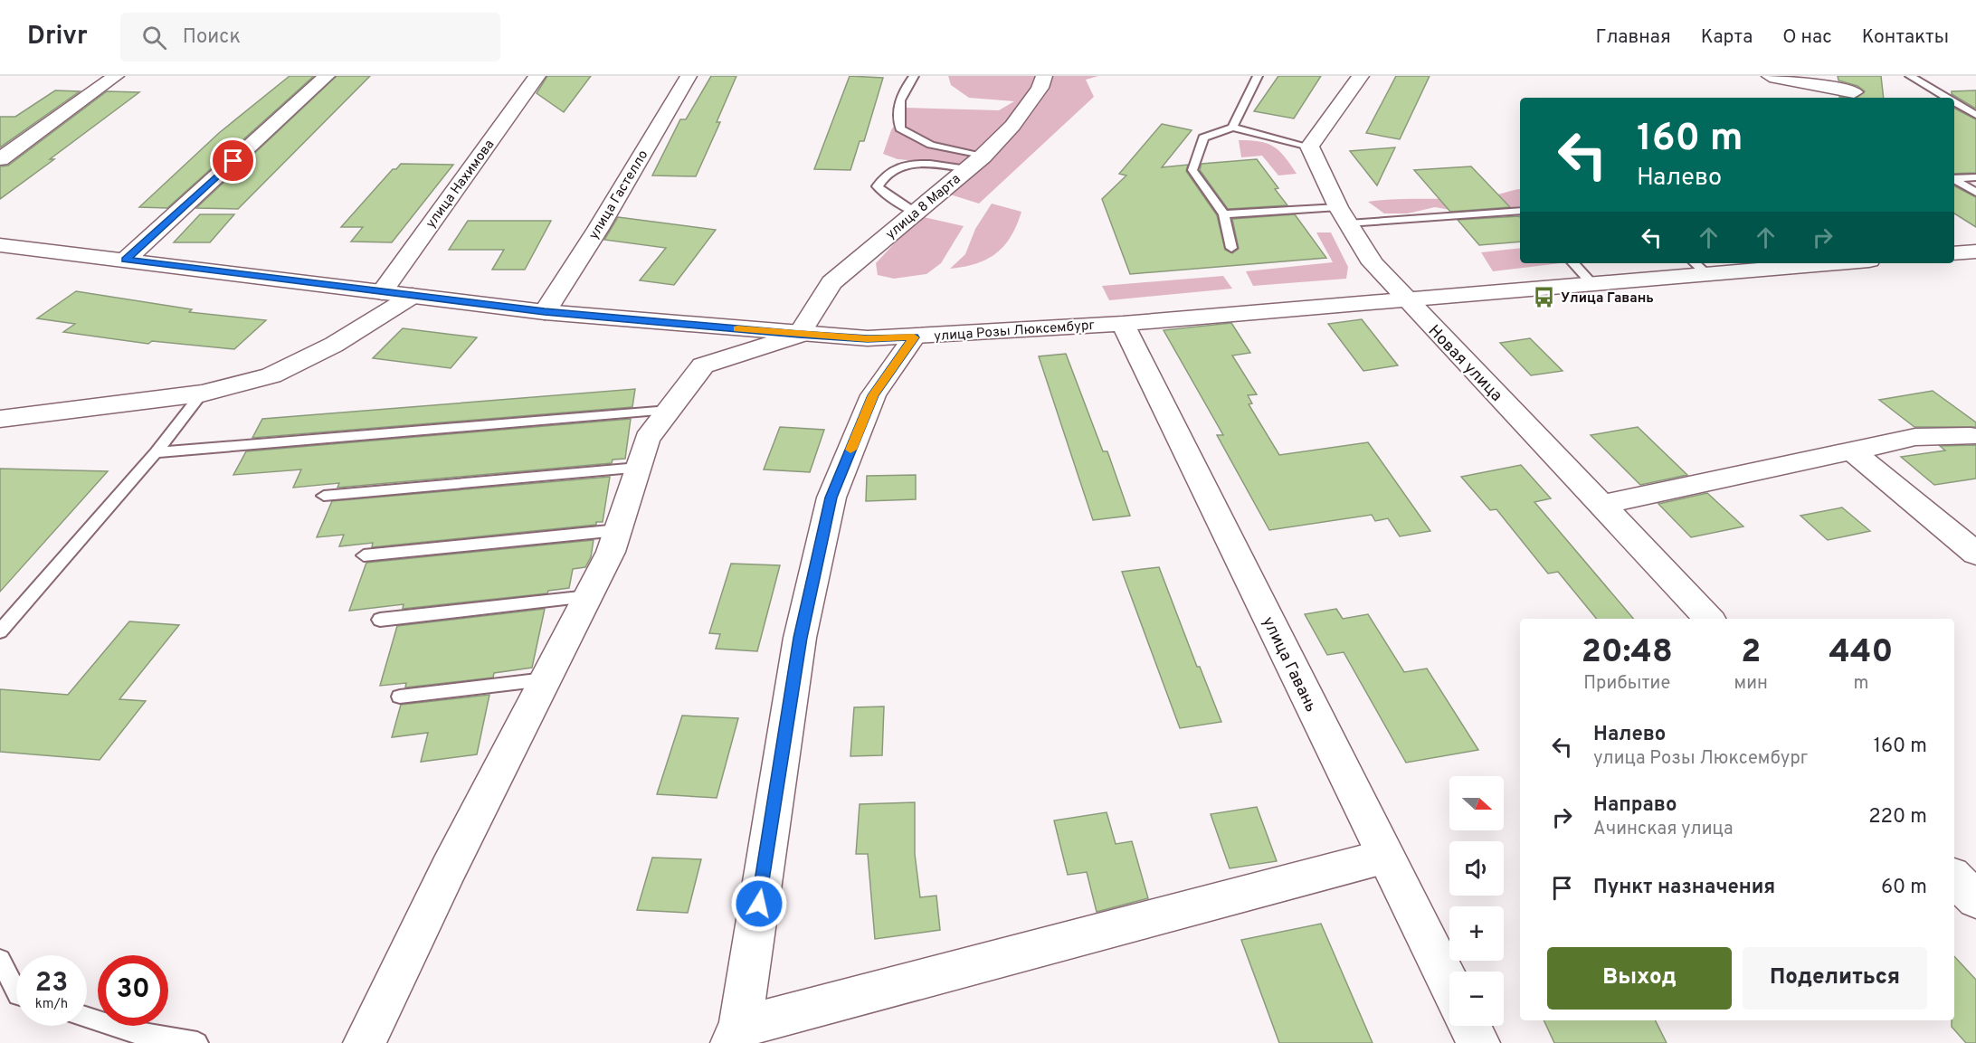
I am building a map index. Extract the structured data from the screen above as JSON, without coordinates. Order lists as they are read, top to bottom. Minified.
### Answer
{"streets":{"street":["улица Нахимова","улица Гастелло","улица 8 Марта","улица Розы Люксембург","Новая улица","улица Гавань"]},"crossings":[["улица Нахимова","улица Розы Люксембург"],["улица Гастелло","улица Розы Люксембург"],["улица 8 Марта","улица Розы Люксембург"],["улица Розы Люксембург","Новая улица"],["улица Розы Люксембург","улица Гавань"]],"places":{"bus stop":["Улица Гавань"]},"north":"right","page":{"header":"Drivr","search":"Поиск","nav":["Главная","Карта","О нас","Контакты"],"turn":["160 m","Налево"],"eta":["20:48","Прибытие","2","мин","440","m"],"list":[{"name":"Налево","note":"улица Розы Люксембург","value":"160 m"},{"name":"Направо","note":"Ачинская улица","value":"220 m"},{"name":"Пункт назначения","value":"60 m"}],"map_buttons":["+","−"],"buttons":["Выход","Поделиться"],"speed":"23 km/h","limit":"30"}}
